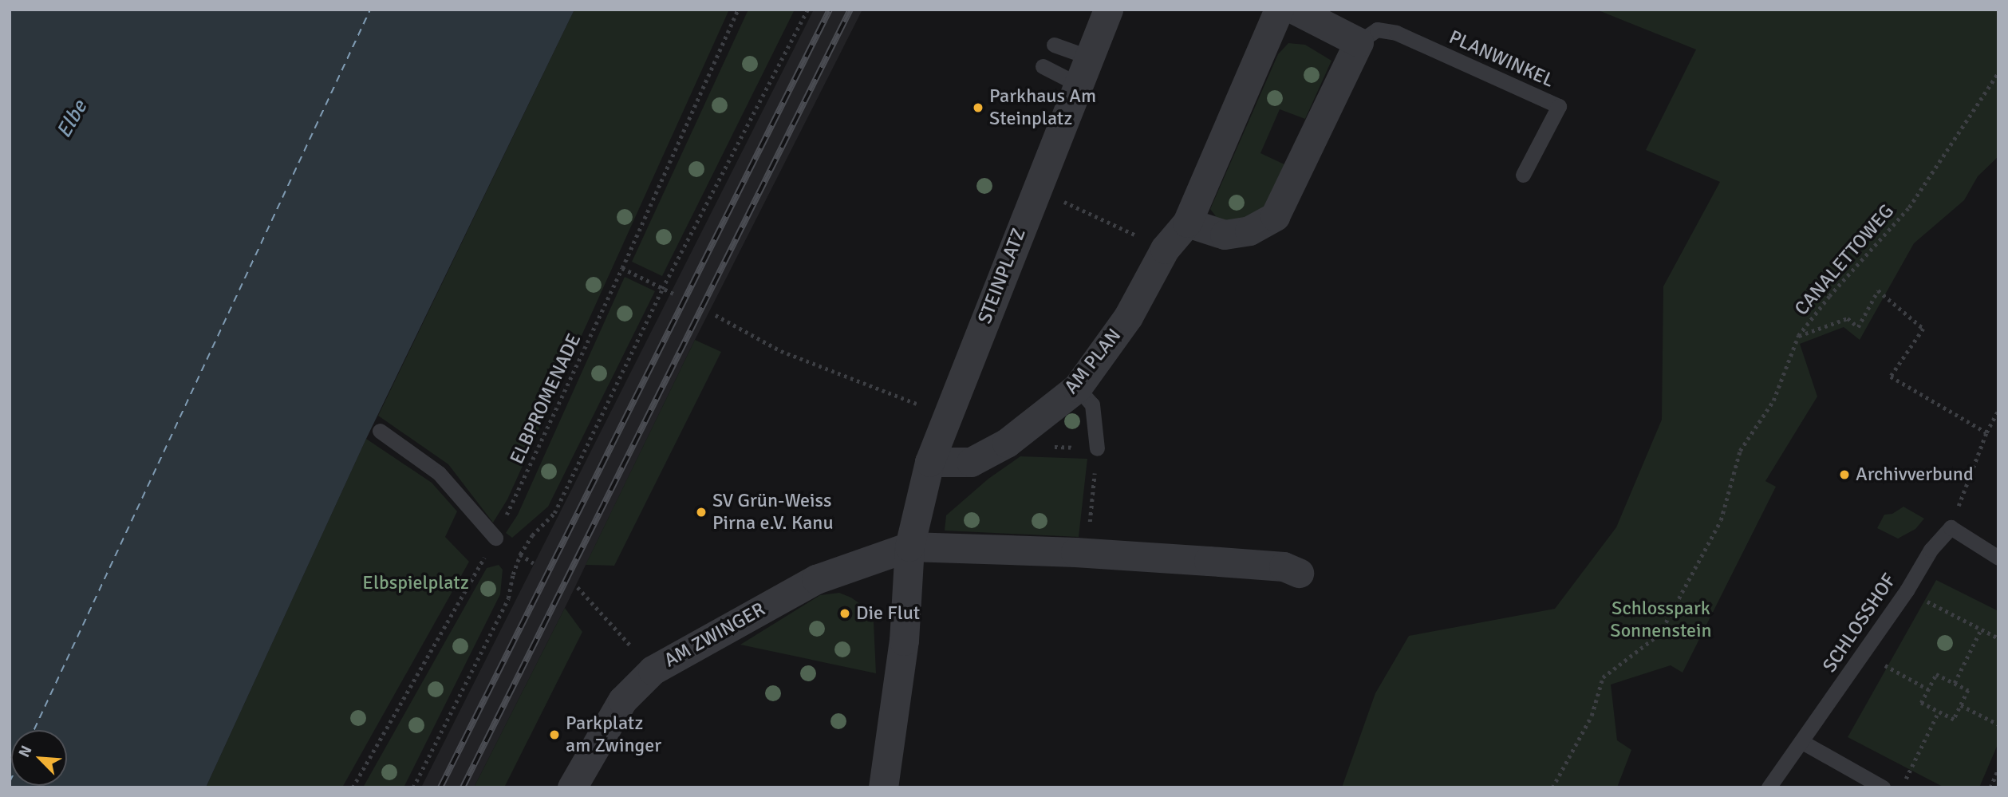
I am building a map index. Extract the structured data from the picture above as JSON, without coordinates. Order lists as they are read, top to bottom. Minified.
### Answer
{"streets":{"street":["STEINPLATZ","AM PLAN","AM ZWINGER"],"lane":["PLANWINKEL","SCHLOSSHOF"],"path":["CANALETTOWEG","ELBPROMENADE"]},"crossings":[["STEINPLATZ","AM PLAN"],["STEINPLATZ","AM ZWINGER"]],"water":["Elbe"],"parks":["Elbspielplatz","Schlosspark Sonnenstein"],"places":["Parkhaus Am Steinplatz","Archivverbund","SV Grün-Weiss Pirna e.V. Kanu","Die Flut","Parkplatz am Zwinger"],"north":"top left"}
